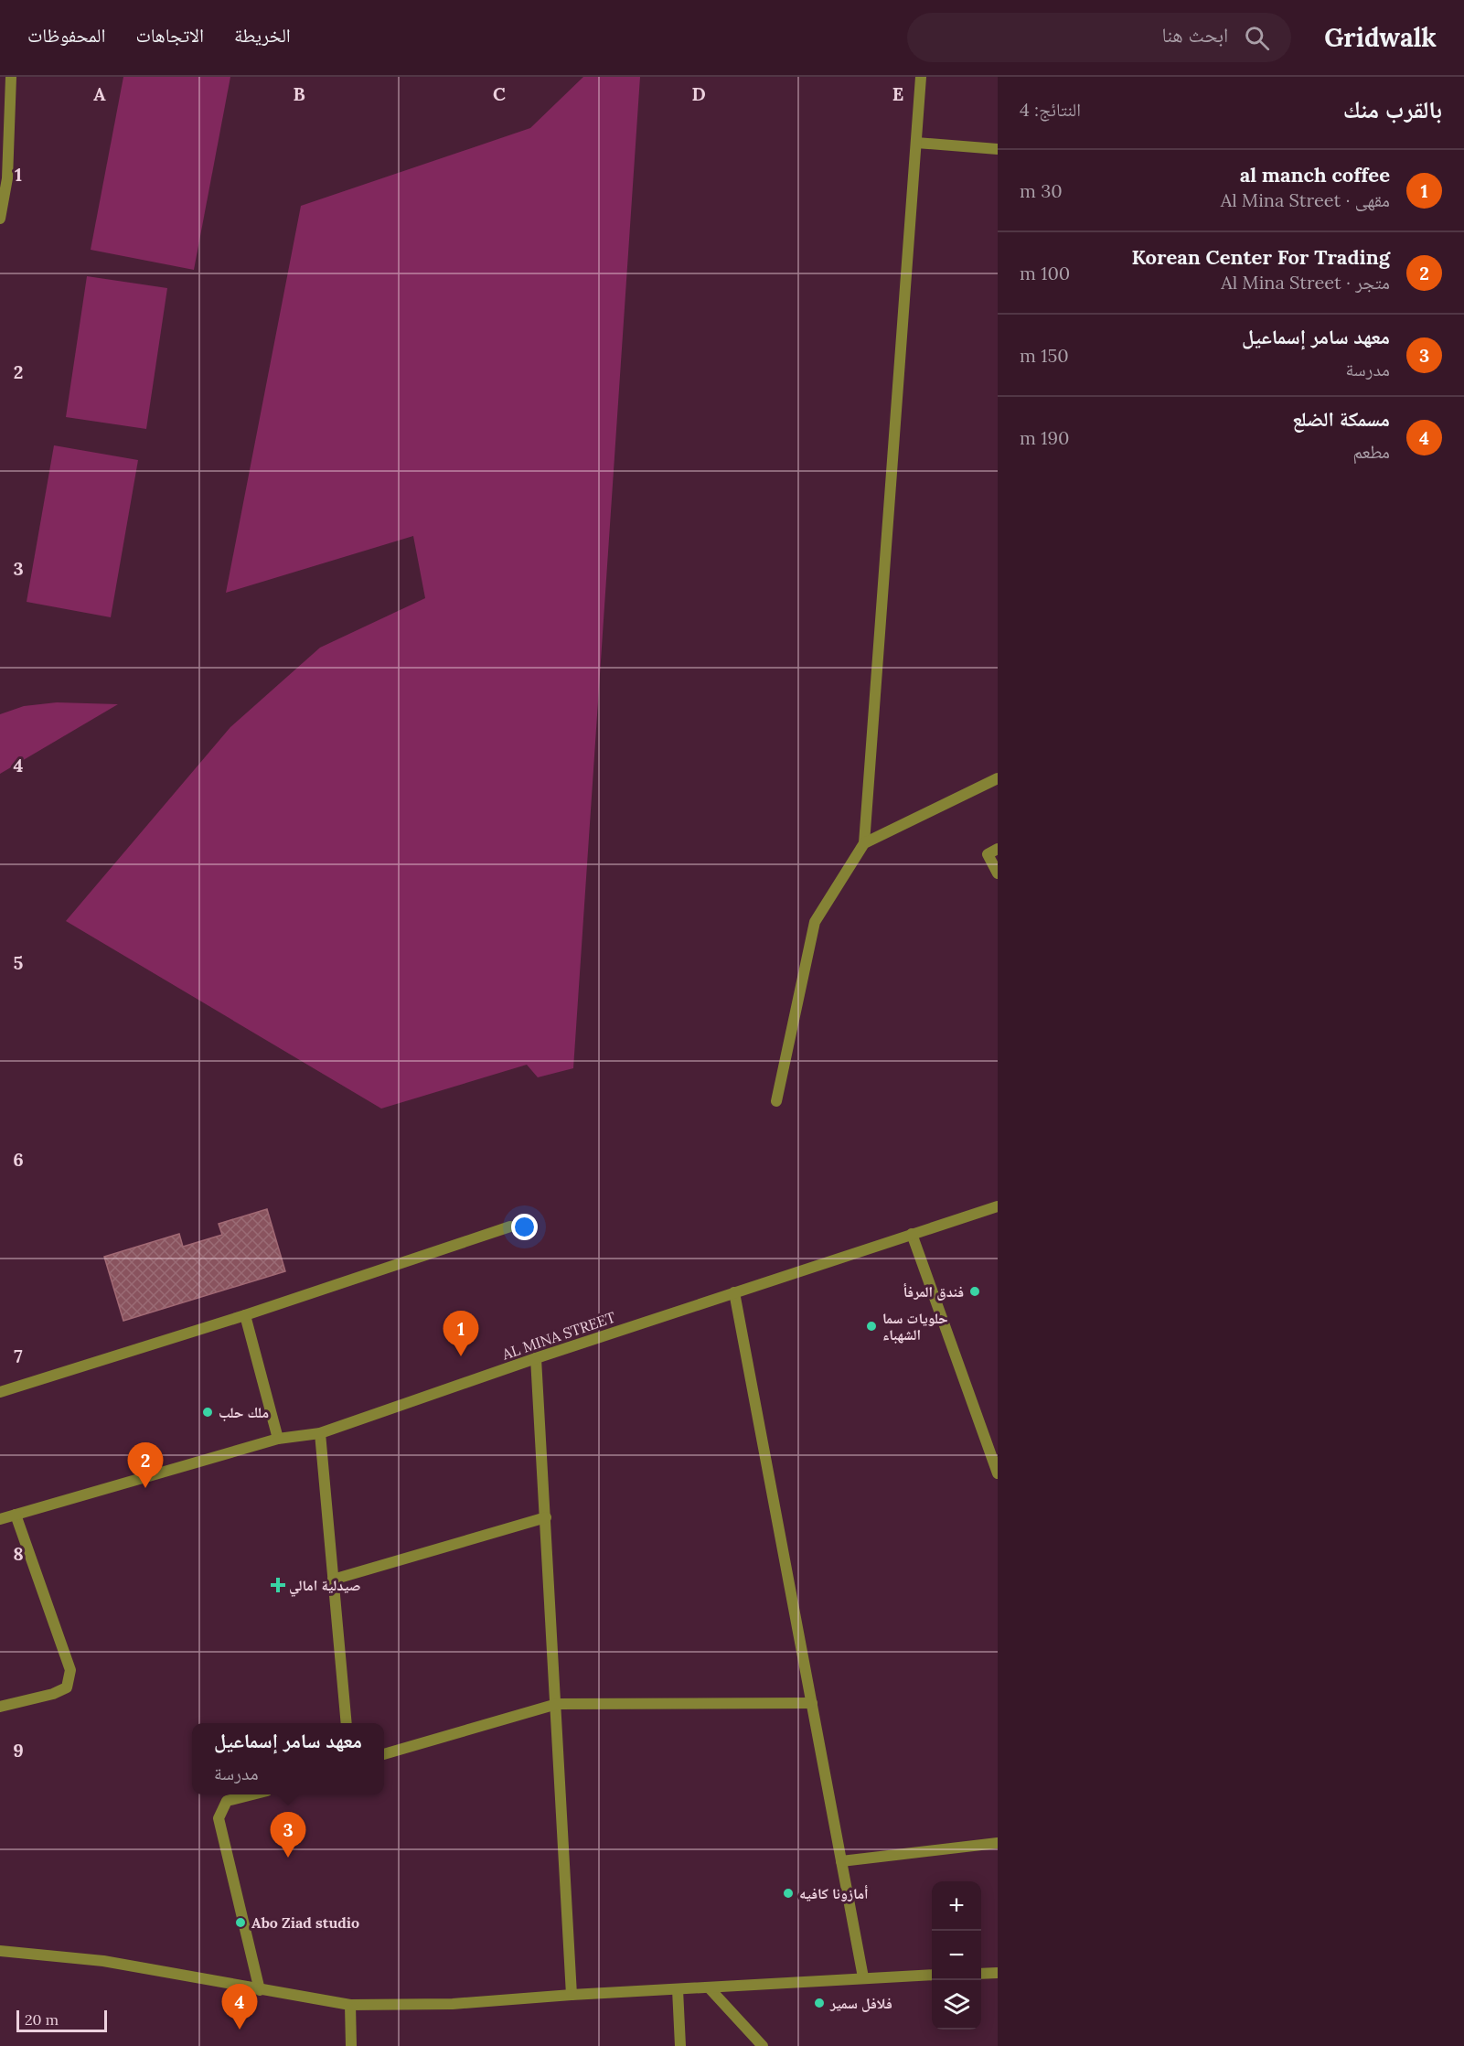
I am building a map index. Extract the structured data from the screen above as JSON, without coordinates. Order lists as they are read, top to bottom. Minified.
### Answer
{"streets":{"street":["AL MINA STREET"]},"places":{"other":["فندق المرفأ","حلويات سما الشهباء","ملك حلب","أمازونا كافيه","Abo Ziad studio","فلافل سمير"],"health":["صيدلية امالي"]},"scale_bar":"20 m","page":{"header":"Gridwalk","search":"ابحث هنا","nav":["الخريطة","الاتجاهات","المحفوظات"],"heading":["بالقرب منك","النتائج: 4"],"list":[{"mark":"1","name":"al manch coffee","note":"مقهى · Al Mina Street","value":"30 m"},{"mark":"2","name":"Korean Center For Trading","note":"متجر · Al Mina Street","value":"100 m"},{"mark":"3","name":"معهد سامر إسماعيل","note":"مدرسة","value":"150 m"},{"mark":"4","name":"مسمكة الضلع","note":"مطعم","value":"190 m"}],"pins":["1","2","3","4"],"popup":["معهد سامر إسماعيل","مدرسة"],"map_buttons":["+","−"],"scale":"20 m"},"grid":{"columns":["A","B","C","D","E"],"rows":["1","2","3","4","5","6","7","8","9"]}}
